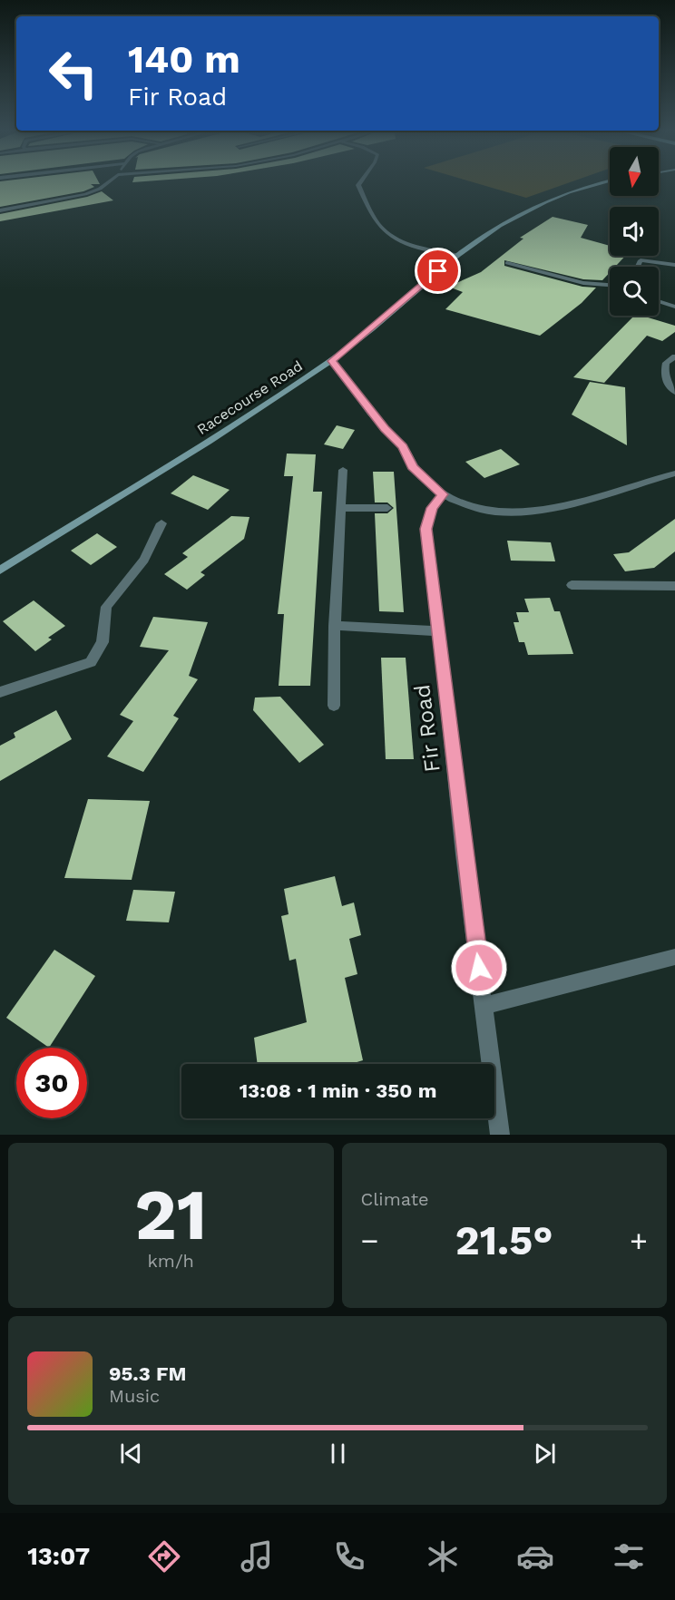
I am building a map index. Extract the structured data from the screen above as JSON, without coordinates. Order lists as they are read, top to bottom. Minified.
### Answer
{"streets":{"street":["Racecourse Road","Fir Road"]},"north":"bottom","page":{"turn":["140 m","Fir Road"],"limit":"30","trip":"13:08 · 1 min · 350 m","tile":[["21","km/h"],"Climate"],"heat":["−","21.5°","+"],"song":["95.3 FM","Music"],"tabs":"13:07"}}
